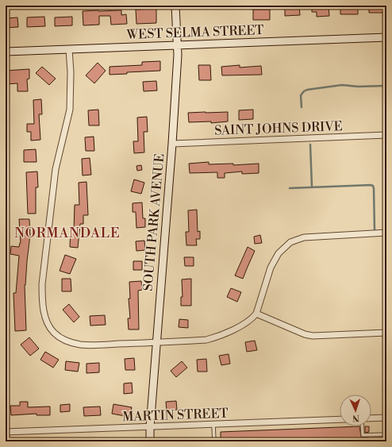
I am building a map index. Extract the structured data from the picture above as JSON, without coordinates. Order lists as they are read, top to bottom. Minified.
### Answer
{"streets":{"street":["WEST SELMA STREET","SAINT JOHNS DRIVE","SOUTH PARK AVENUE","MARTIN STREET"]},"crossings":[["WEST SELMA STREET","SOUTH PARK AVENUE"],["SAINT JOHNS DRIVE","SOUTH PARK AVENUE"],["SOUTH PARK AVENUE","MARTIN STREET"]],"districts":["NORMANDALE"],"north":"bottom"}
